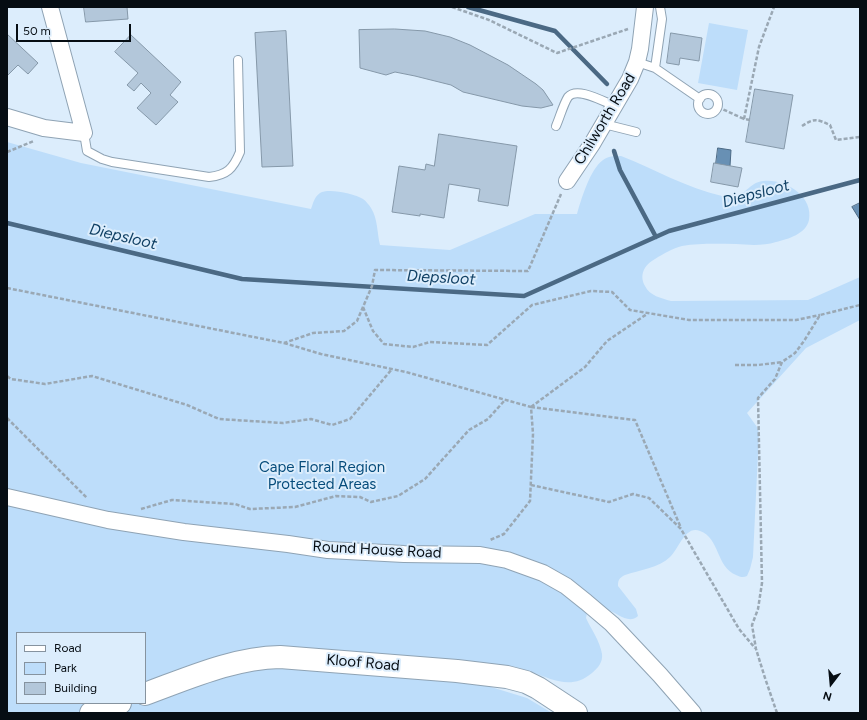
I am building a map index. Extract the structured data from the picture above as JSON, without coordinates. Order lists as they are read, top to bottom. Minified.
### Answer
{"streets":{"main road":["Kloof Road"],"street":["Chilworth Road","Round House Road"]},"water":["Diepsloot"],"parks":["Cape Floral Region Protected Areas"],"legend":["Road","Park","Building"],"scale_bar":"50 m","north":"bottom"}
